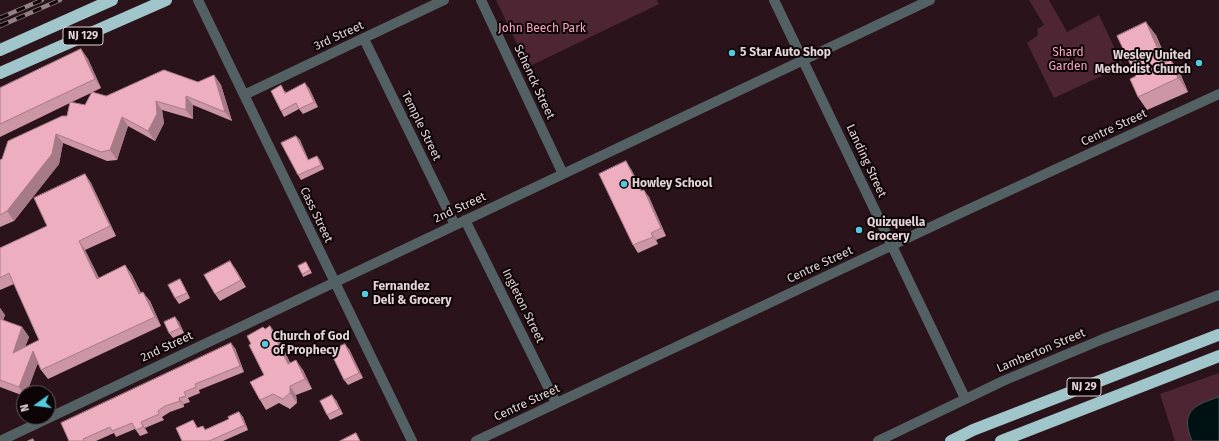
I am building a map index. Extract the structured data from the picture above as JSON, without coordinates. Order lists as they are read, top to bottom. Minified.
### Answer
{"streets":{"highway":["NJ 129","NJ 29"],"street":["3rd Street","Schenck Street","Temple Street","Centre Street","Landing Street","2nd Street","Cass Street","Ingleton Street","Lamberton Street"]},"crossings":[["3rd Street","Temple Street"],["3rd Street","Cass Street"],["Schenck Street","2nd Street"],["Temple Street","2nd Street"],["Centre Street","Landing Street"],["Centre Street","Ingleton Street"],["Landing Street","2nd Street"],["Landing Street","Lamberton Street"],["2nd Street","Cass Street"],["2nd Street","Ingleton Street"]],"parks":["John Beech Park","Shard Garden"],"places":["5 Star Auto Shop","Wesley United Methodist Church","Howley School","Quizquella Grocery","Fernandez Deli & Grocery","Church of God of Prophecy"],"north":"left"}
